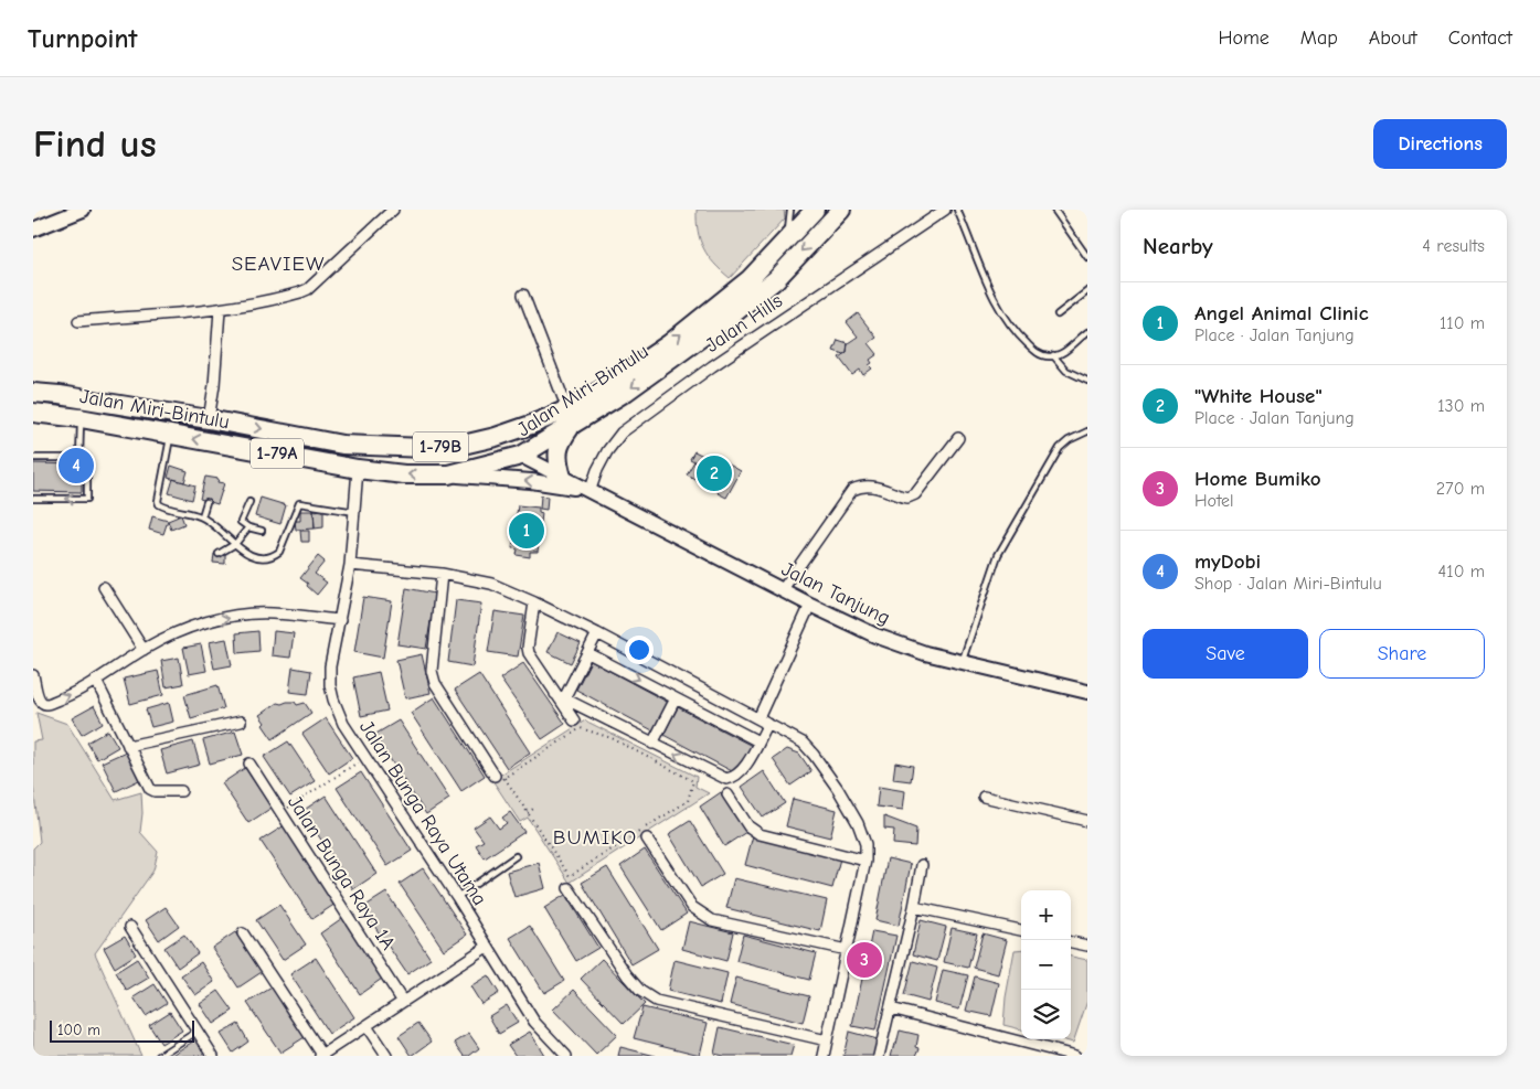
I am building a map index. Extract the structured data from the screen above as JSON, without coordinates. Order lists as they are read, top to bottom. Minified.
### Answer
{"streets":{"highway":["Jalan Miri-Bintulu","1-79B","1-79A"],"street":["Jalan Hills","Jalan Tanjung","Jalan Bunga Raya Utama","Jalan Bunga Raya 1A"]},"crossings":[["Jalan Hills","Jalan Tanjung"],["Jalan Miri-Bintulu","Jalan Tanjung"],["Jalan Miri-Bintulu","Jalan Bunga Raya Utama"]],"districts":["SEAVIEW","BUMIKO"],"scale_bar":"100 m","page":{"header":"Turnpoint","nav":["Home","Map","About","Contact"],"buttons":["Directions",["Save","Share"]],"title":"Find us","heading":["Nearby","4 results"],"list":[{"mark":"1","name":"Angel Animal Clinic","note":"Place · Jalan Tanjung","value":"110 m"},{"mark":"2","name":"\"White House\"","note":"Place · Jalan Tanjung","value":"130 m"},{"mark":"3","name":"Home Bumiko","note":"Hotel","value":"270 m"},{"mark":"4","name":"myDobi","note":"Shop · Jalan Miri-Bintulu","value":"410 m"}],"pins":["4","2","1","3"],"map_buttons":["+","−"],"scale":"100 m"}}
